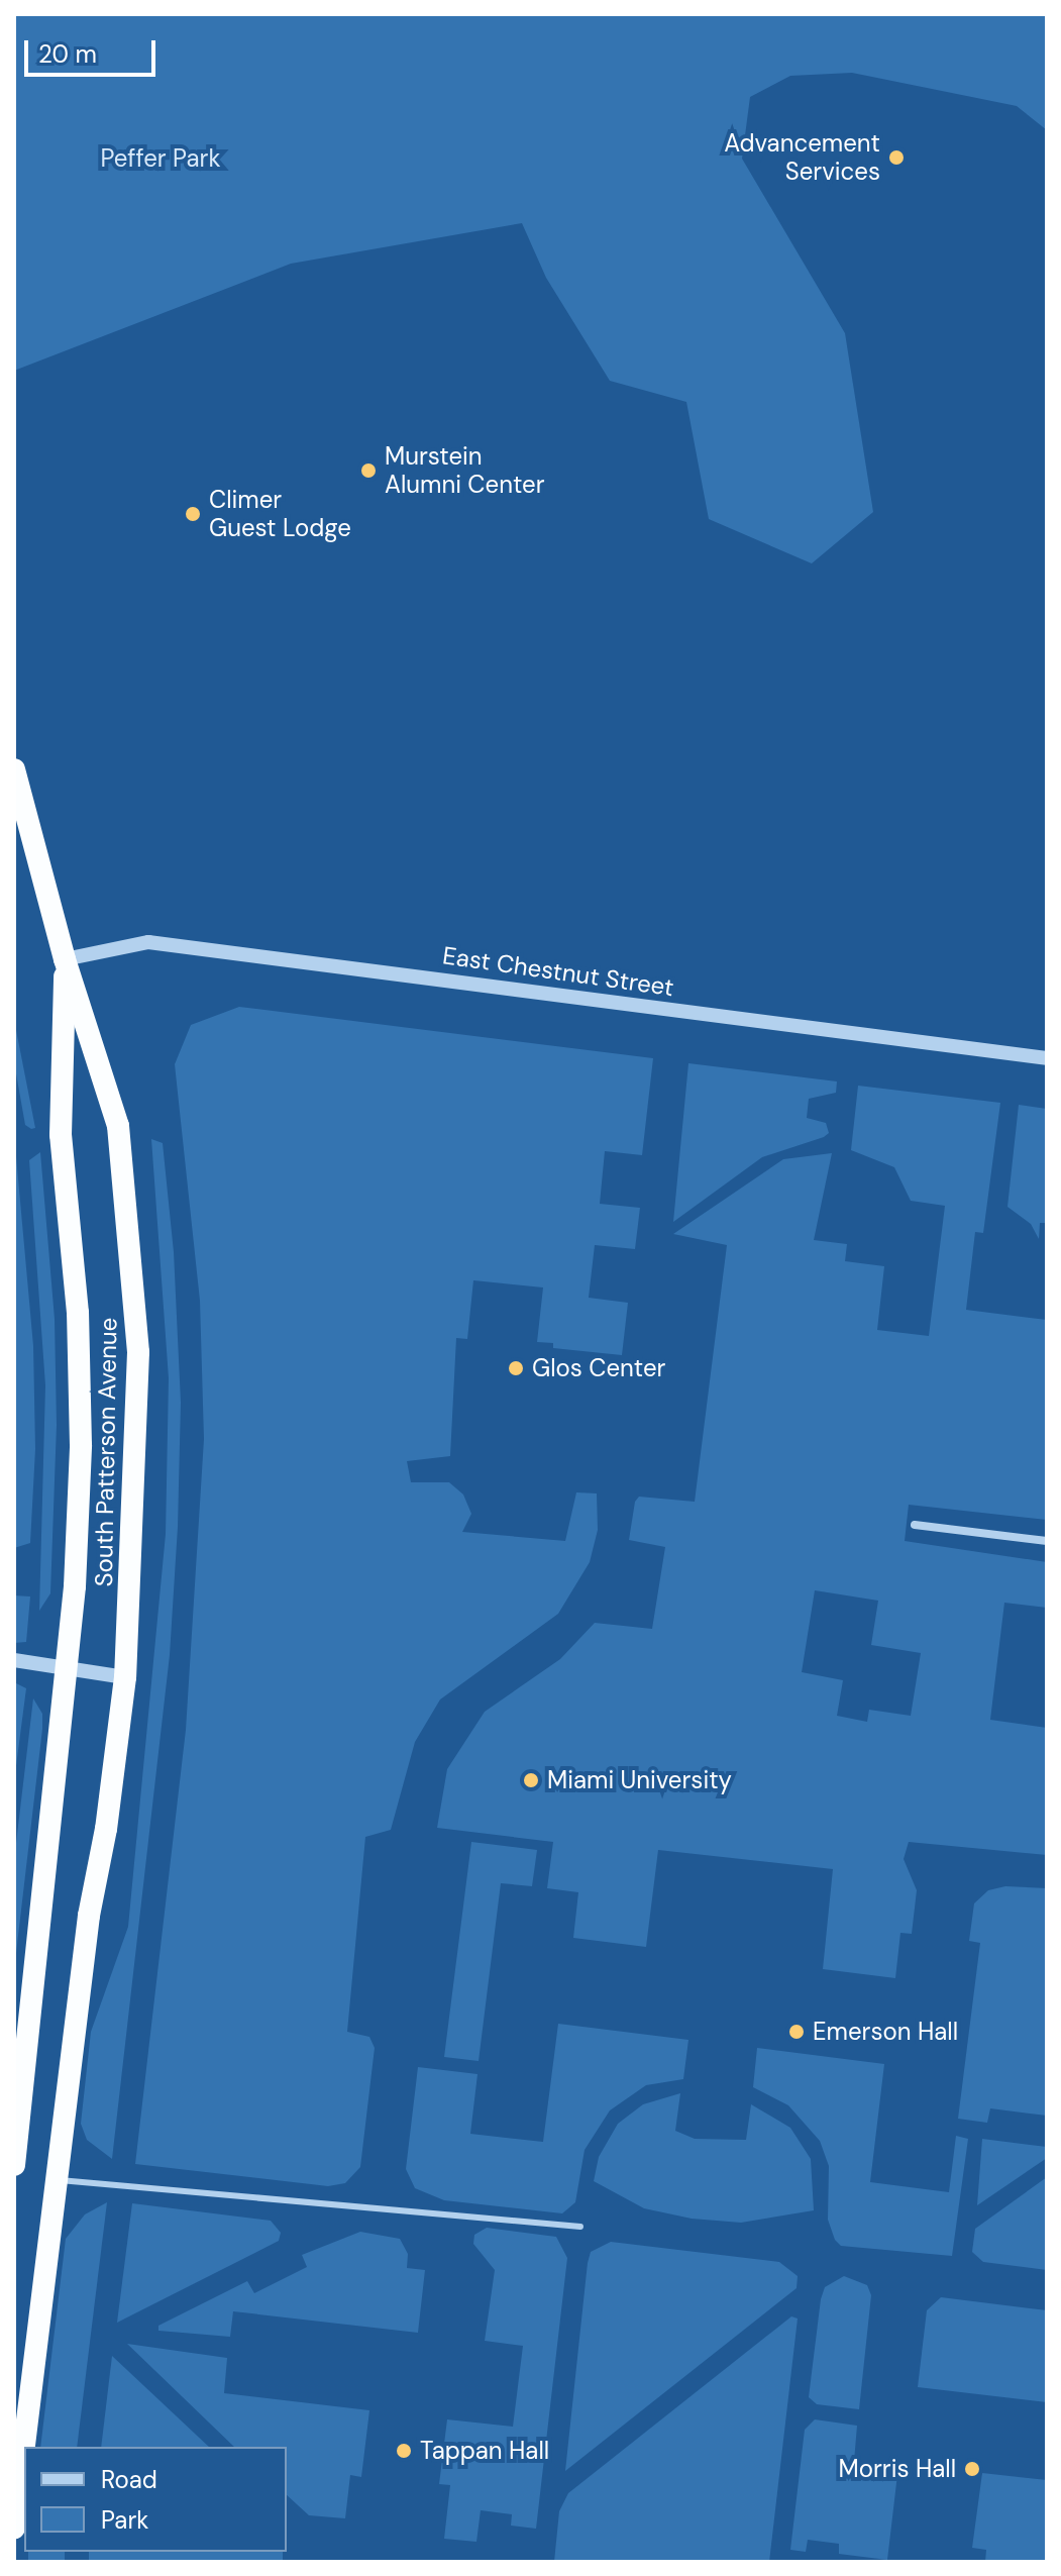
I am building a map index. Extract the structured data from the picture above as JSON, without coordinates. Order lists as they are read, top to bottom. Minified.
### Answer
{"streets":{"highway":["South Patterson Avenue"],"street":["East Chestnut Street"]},"crossings":[["East Chestnut Street","South Patterson Avenue"]],"parks":["Peffer Park"],"places":["Advancement Services","Murstein Alumni Center","Climer Guest Lodge","Glos Center","Miami University","Emerson Hall","Tappan Hall","Morris Hall"],"legend":["Road","Park"],"scale_bar":"20 m"}
